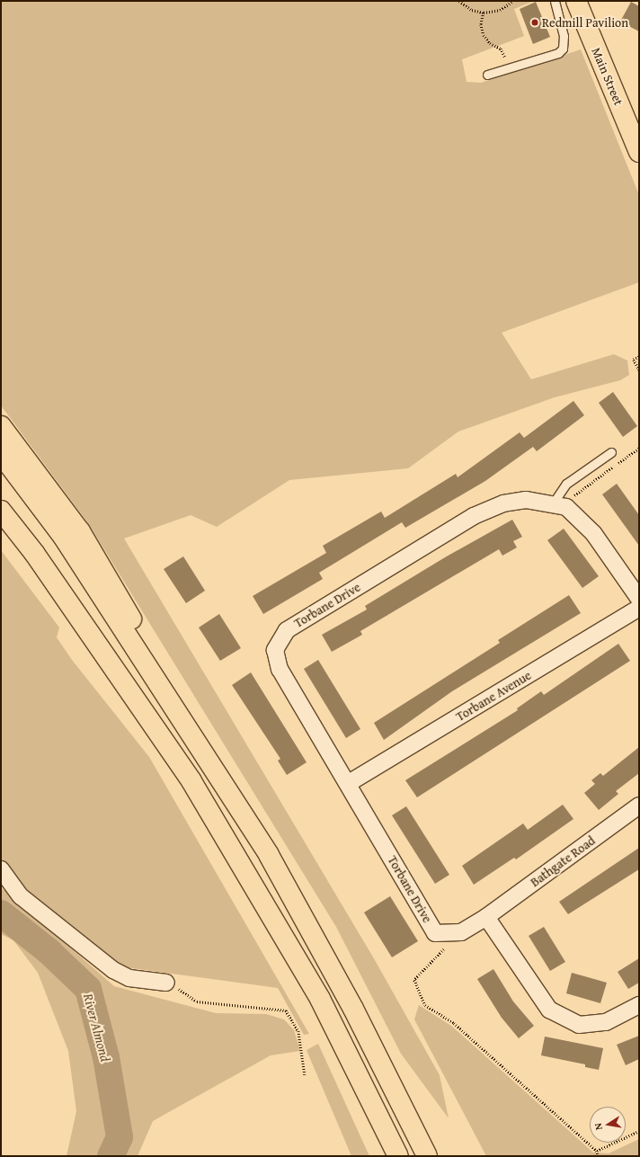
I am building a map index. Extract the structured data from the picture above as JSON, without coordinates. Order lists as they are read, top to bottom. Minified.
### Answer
{"streets":{"main road":["Main Street"],"street":["Torbane Drive","Torbane Avenue","Bathgate Road"]},"crossings":[["Torbane Drive","Torbane Avenue"]],"water":["River Almond"],"places":["Redmill Pavilion"],"north":"left"}
